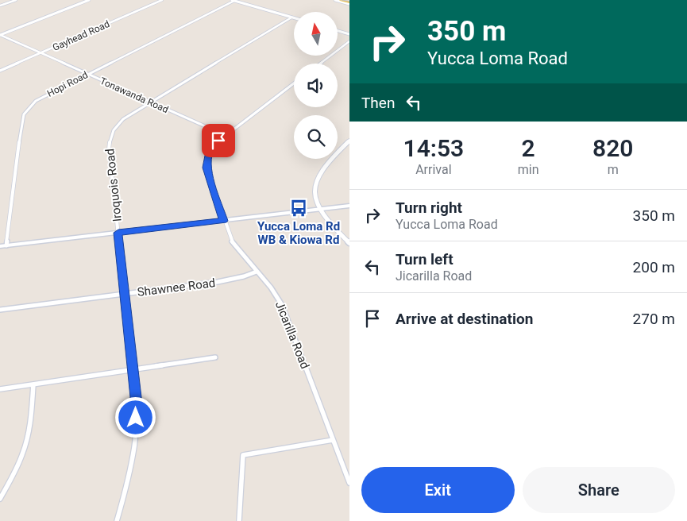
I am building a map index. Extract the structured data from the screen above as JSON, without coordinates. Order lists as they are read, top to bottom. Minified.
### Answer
{"streets":{"street":["Gayhead Road","Hopi Road","Tonawanda Road","Iroquois Road","Shawnee Road","Jicarilla Road"]},"crossings":[["Gayhead Road","Tonawanda Road"],["Hopi Road","Tonawanda Road"],["Tonawanda Road","Iroquois Road"],["Tonawanda Road","Jicarilla Road"],["Iroquois Road","Shawnee Road"],["Shawnee Road","Jicarilla Road"]],"places":{"bus stop":["Yucca Loma Rd WB & Kiowa Rd"]},"north":"top","page":{"turn":["350 m","Yucca Loma Road"],"then":"Then","eta":["14:53","Arrival","2","min","820","m"],"list":[{"name":"Turn right","note":"Yucca Loma Road","value":"350 m"},{"name":"Turn left","note":"Jicarilla Road","value":"200 m"},{"name":"Arrive at destination","value":"270 m"}],"buttons":["Exit","Share"]}}
